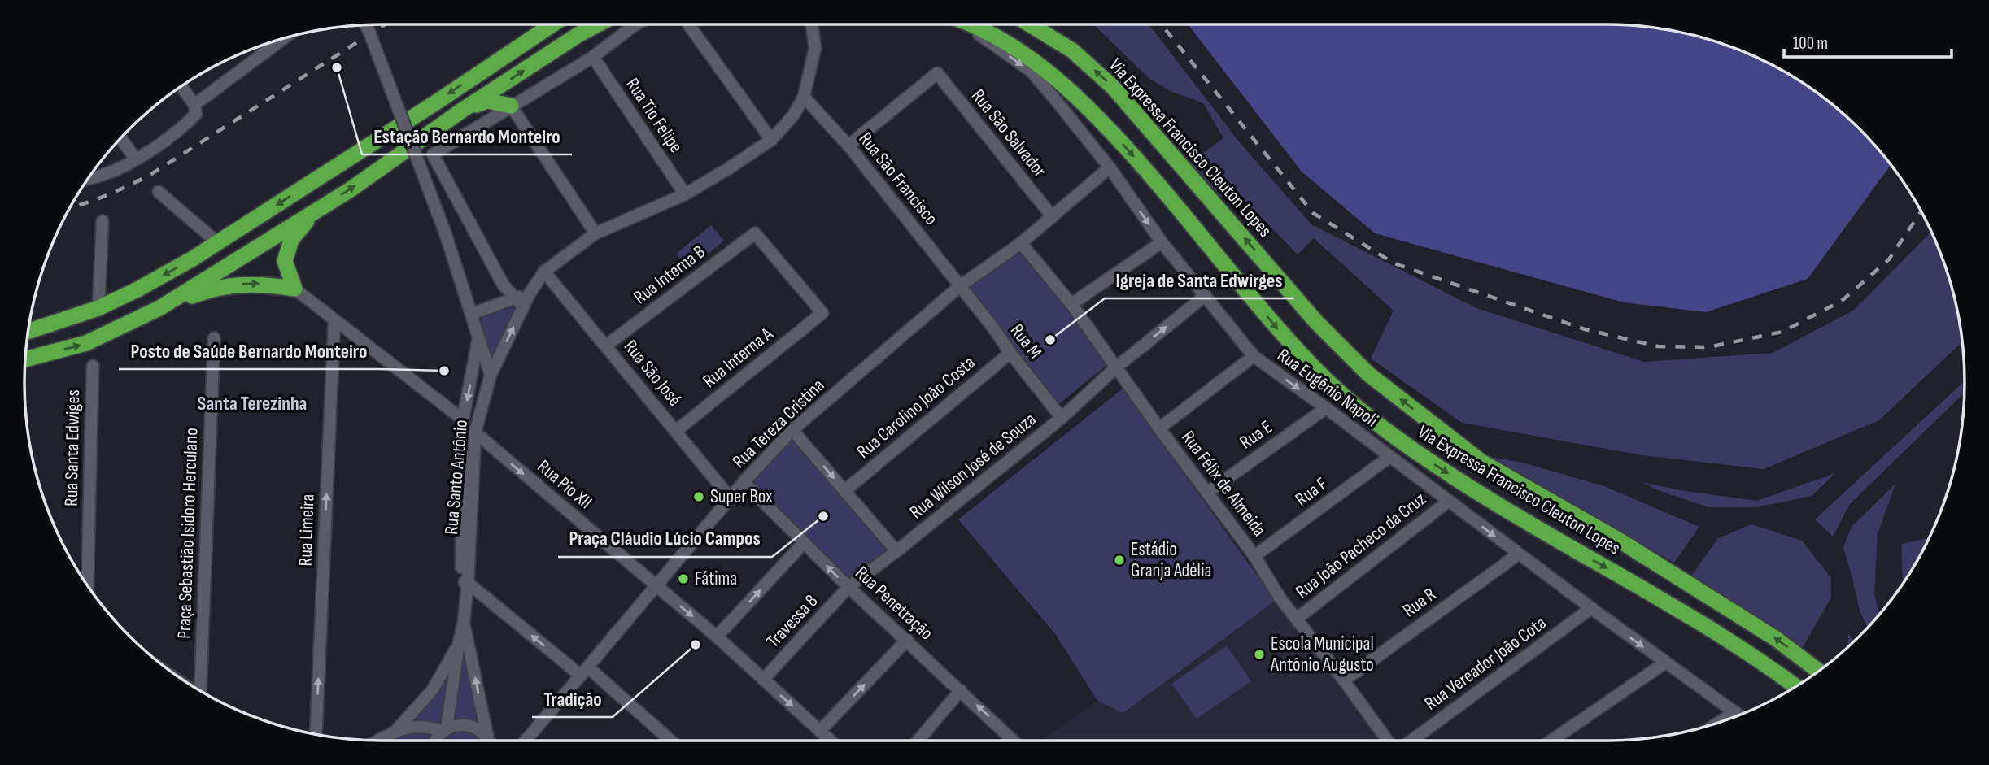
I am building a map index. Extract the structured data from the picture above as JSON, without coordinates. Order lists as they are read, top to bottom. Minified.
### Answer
{"streets":{"highway":["Via Expressa Francisco Cleuton Lopes"],"street":["Rua Tio Felipe","Rua São Salvador","Rua São Francisco","Rua Interna B","Rua M","Rua Interna A","Rua São José","Rua Eugênio Napoli","Rua Carolino João Costa","Rua Tereza Cristina","Rua E","Rua Santa Edwiges","Rua Wilson José de Souza","Rua Santo Antônio","Rua Félix de Almeida","Rua Pio XII","Rua F","Rua Limeira","Praça Sebastião Isidoro Herculano","Rua João Pacheco da Cruz","Rua R","Rua Penetração","Travessa 8","Rua Vereador João Cota"]},"crossings":[["Rua São Salvador","Rua São Francisco"],["Rua São Salvador","Rua Tereza Cristina"],["Rua São Francisco","Rua M"],["Rua São Francisco","Rua Tereza Cristina"],["Rua Interna B","Rua Interna A"],["Rua Interna B","Rua São José"],["Rua M","Rua Carolino João Costa"],["Rua M","Rua Tereza Cristina"],["Rua M","Rua Wilson José de Souza"],["Rua Interna A","Rua São José"],["Rua São José","Rua Tereza Cristina"],["Rua Eugênio Napoli","Rua Tereza Cristina"],["Rua Eugênio Napoli","Rua E"],["Rua Eugênio Napoli","Rua Wilson José de Souza"],["Rua Eugênio Napoli","Rua F"],["Rua Eugênio Napoli","Rua João Pacheco da Cruz"],["Rua Eugênio Napoli","Rua R"],["Rua Eugênio Napoli","Rua Vereador João Cota"],["Rua Tereza Cristina","Rua Félix de Almeida"],["Rua Tereza Cristina","Rua Pio XII"],["Rua Tereza Cristina","Rua Penetração"],["Rua E","Rua Félix de Almeida"],["Rua Wilson José de Souza","Rua Félix de Almeida"],["Rua Wilson José de Souza","Rua Penetração"],["Rua Wilson José de Souza","Travessa 8"],["Rua Santo Antônio","Rua Pio XII"],["Rua Félix de Almeida","Rua F"],["Rua Félix de Almeida","Rua João Pacheco da Cruz"],["Rua Félix de Almeida","Rua R"],["Rua Pio XII","Travessa 8"],["Rua Penetração","Travessa 8"]],"one_way":["Rua Eugênio Napoli","Rua Pio XII","Rua Limeira"],"districts":["Santa Terezinha"],"places":["Estação Bernardo Monteiro","Igreja de Santa Edwirges","Posto de Saúde Bernardo Monteiro","Super Box","Praça Cláudio Lúcio Campos","Estádio Granja Adélia","Fátima","Tradição","Escola Municipal Antônio Augusto"],"scale_bar":"100 m"}
